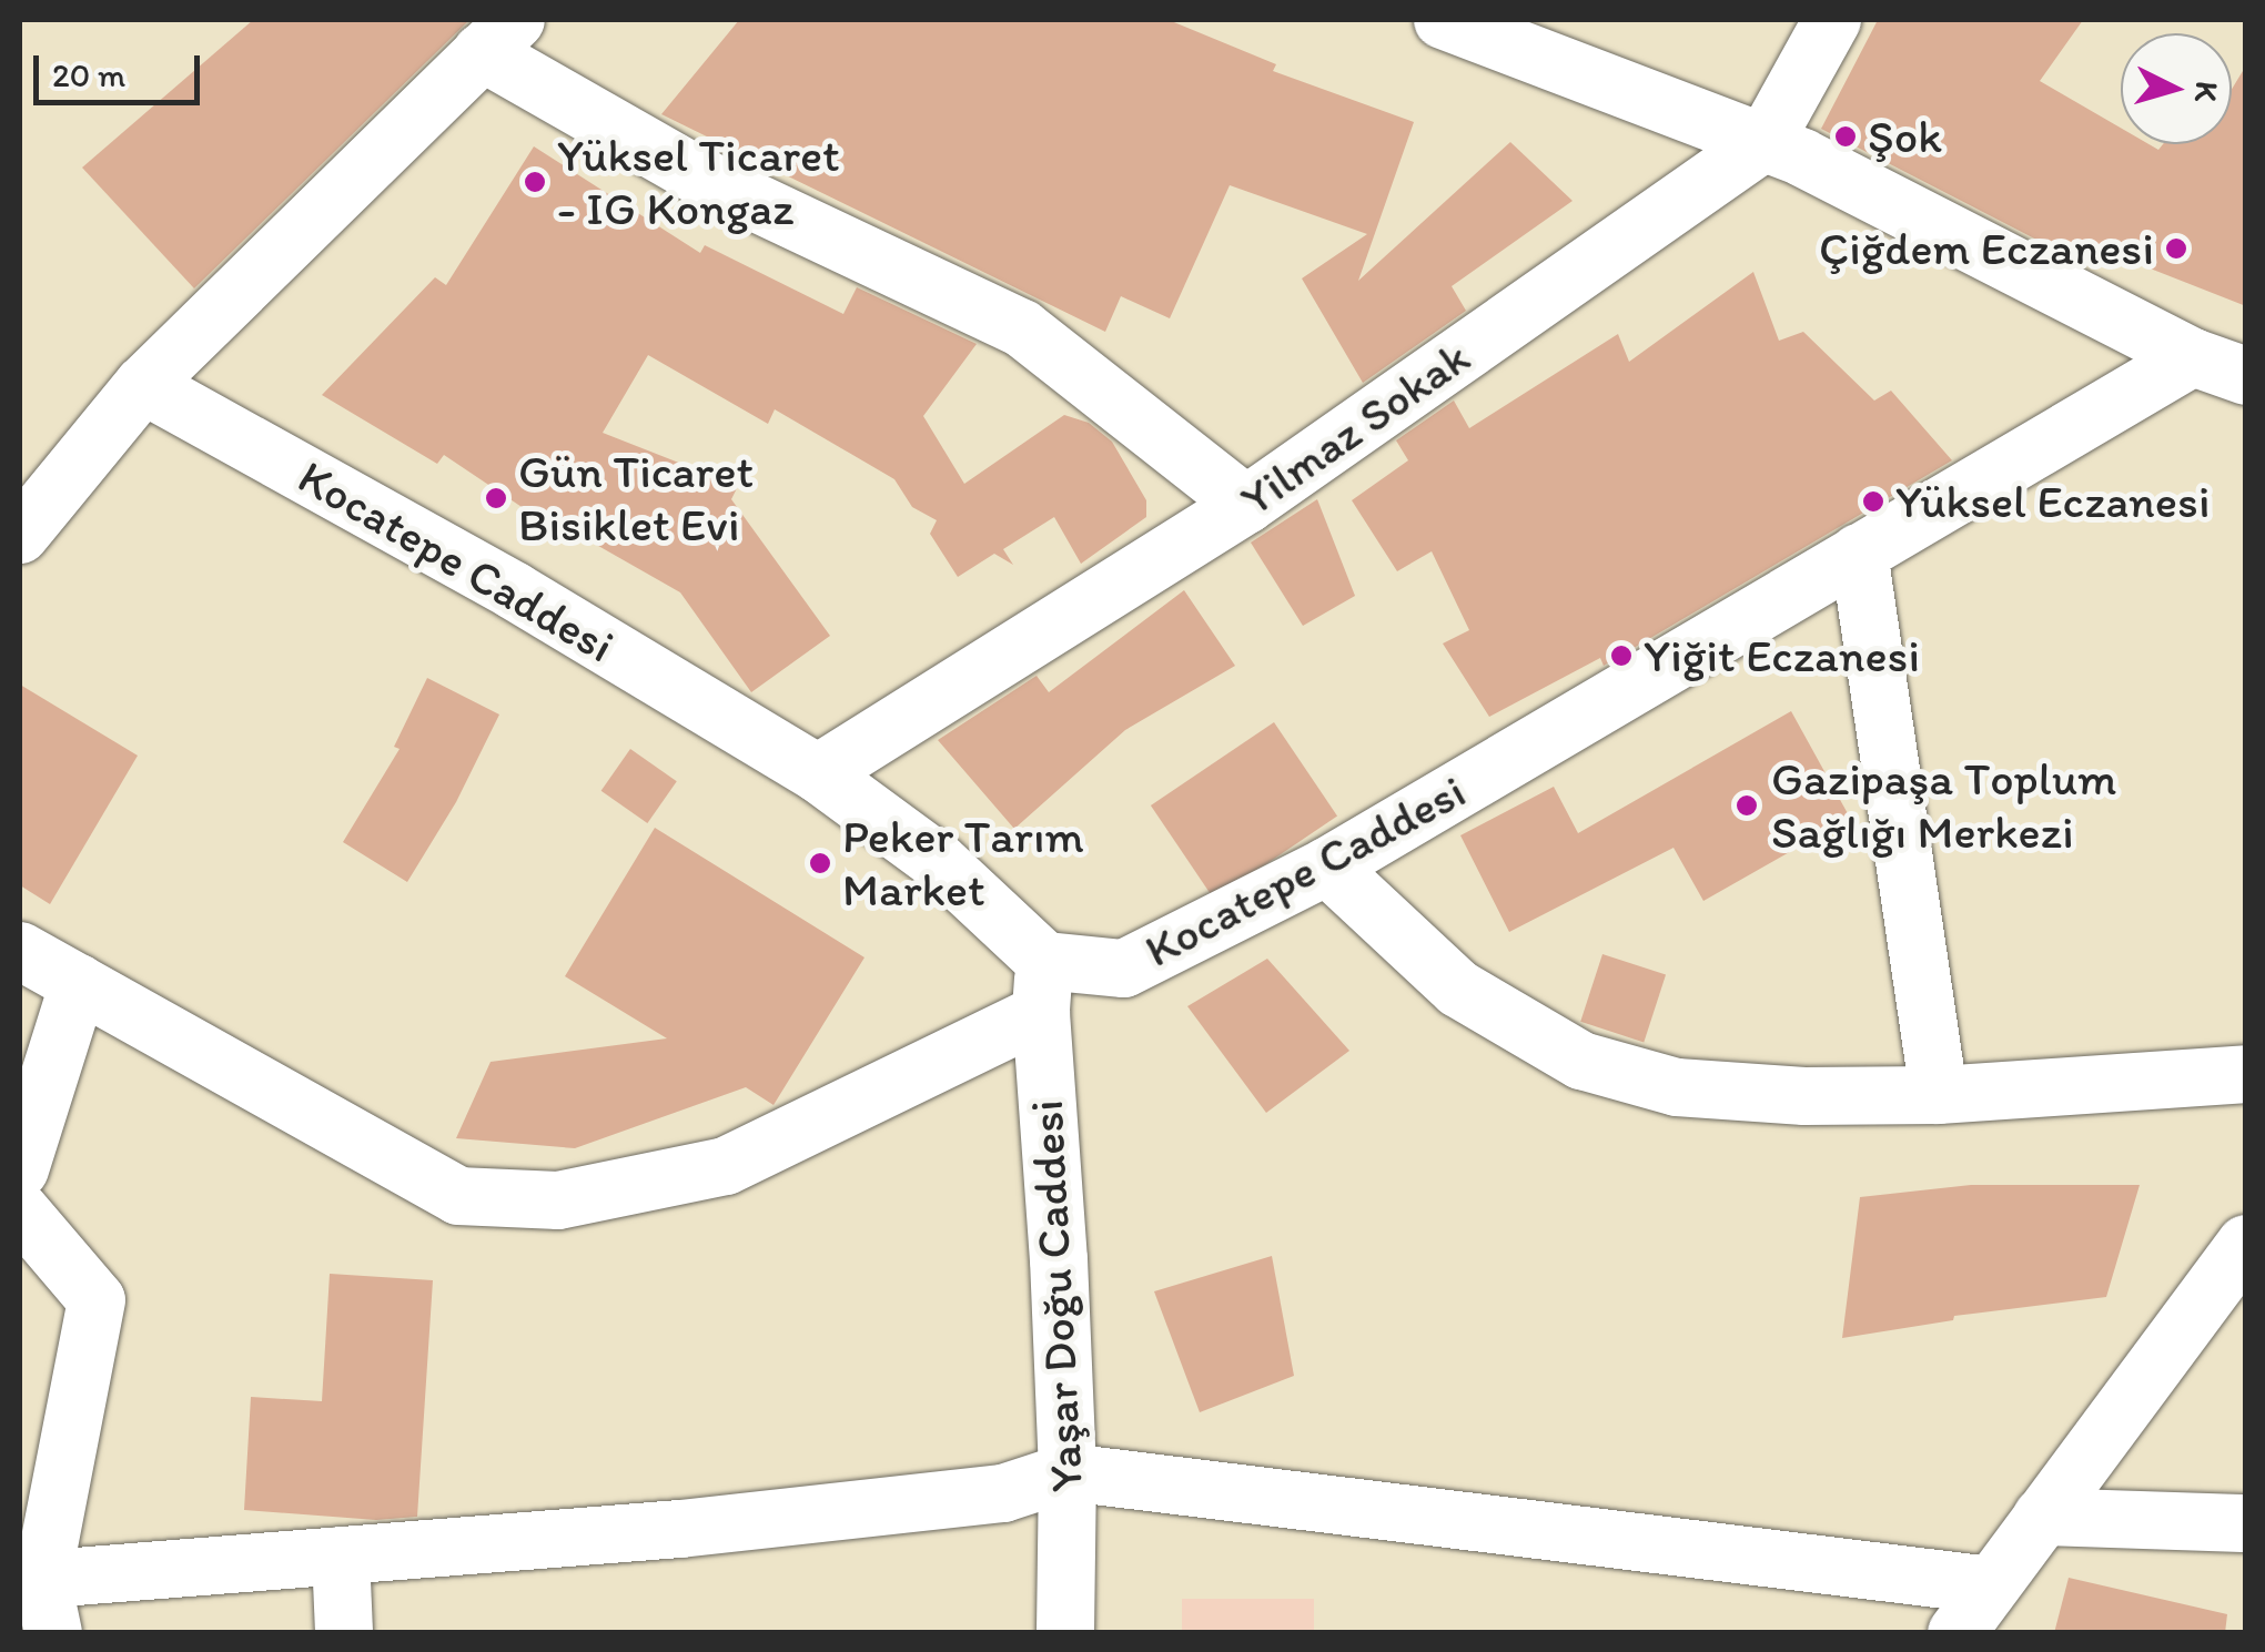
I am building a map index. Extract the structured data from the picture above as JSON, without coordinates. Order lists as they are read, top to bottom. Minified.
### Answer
{"streets":{"street":["Yilmaz Sokak","Kocatepe Caddesi","Yaşar Doğu Caddesi"]},"crossings":[["Yilmaz Sokak","Kocatepe Caddesi"],["Kocatepe Caddesi","Yaşar Doğu Caddesi"]],"places":["Şok","Yüksel Ticaret - IG Kongaz","Çiğdem Eczanesi","Gün Ticaret Bisiklet Evi","Yüksel Eczanesi","Yiğit Eczanesi","Gazipaşa Toplum Sağlığı Merkezi","Peker Tarım Market"],"scale_bar":"20 m","north":"right"}
